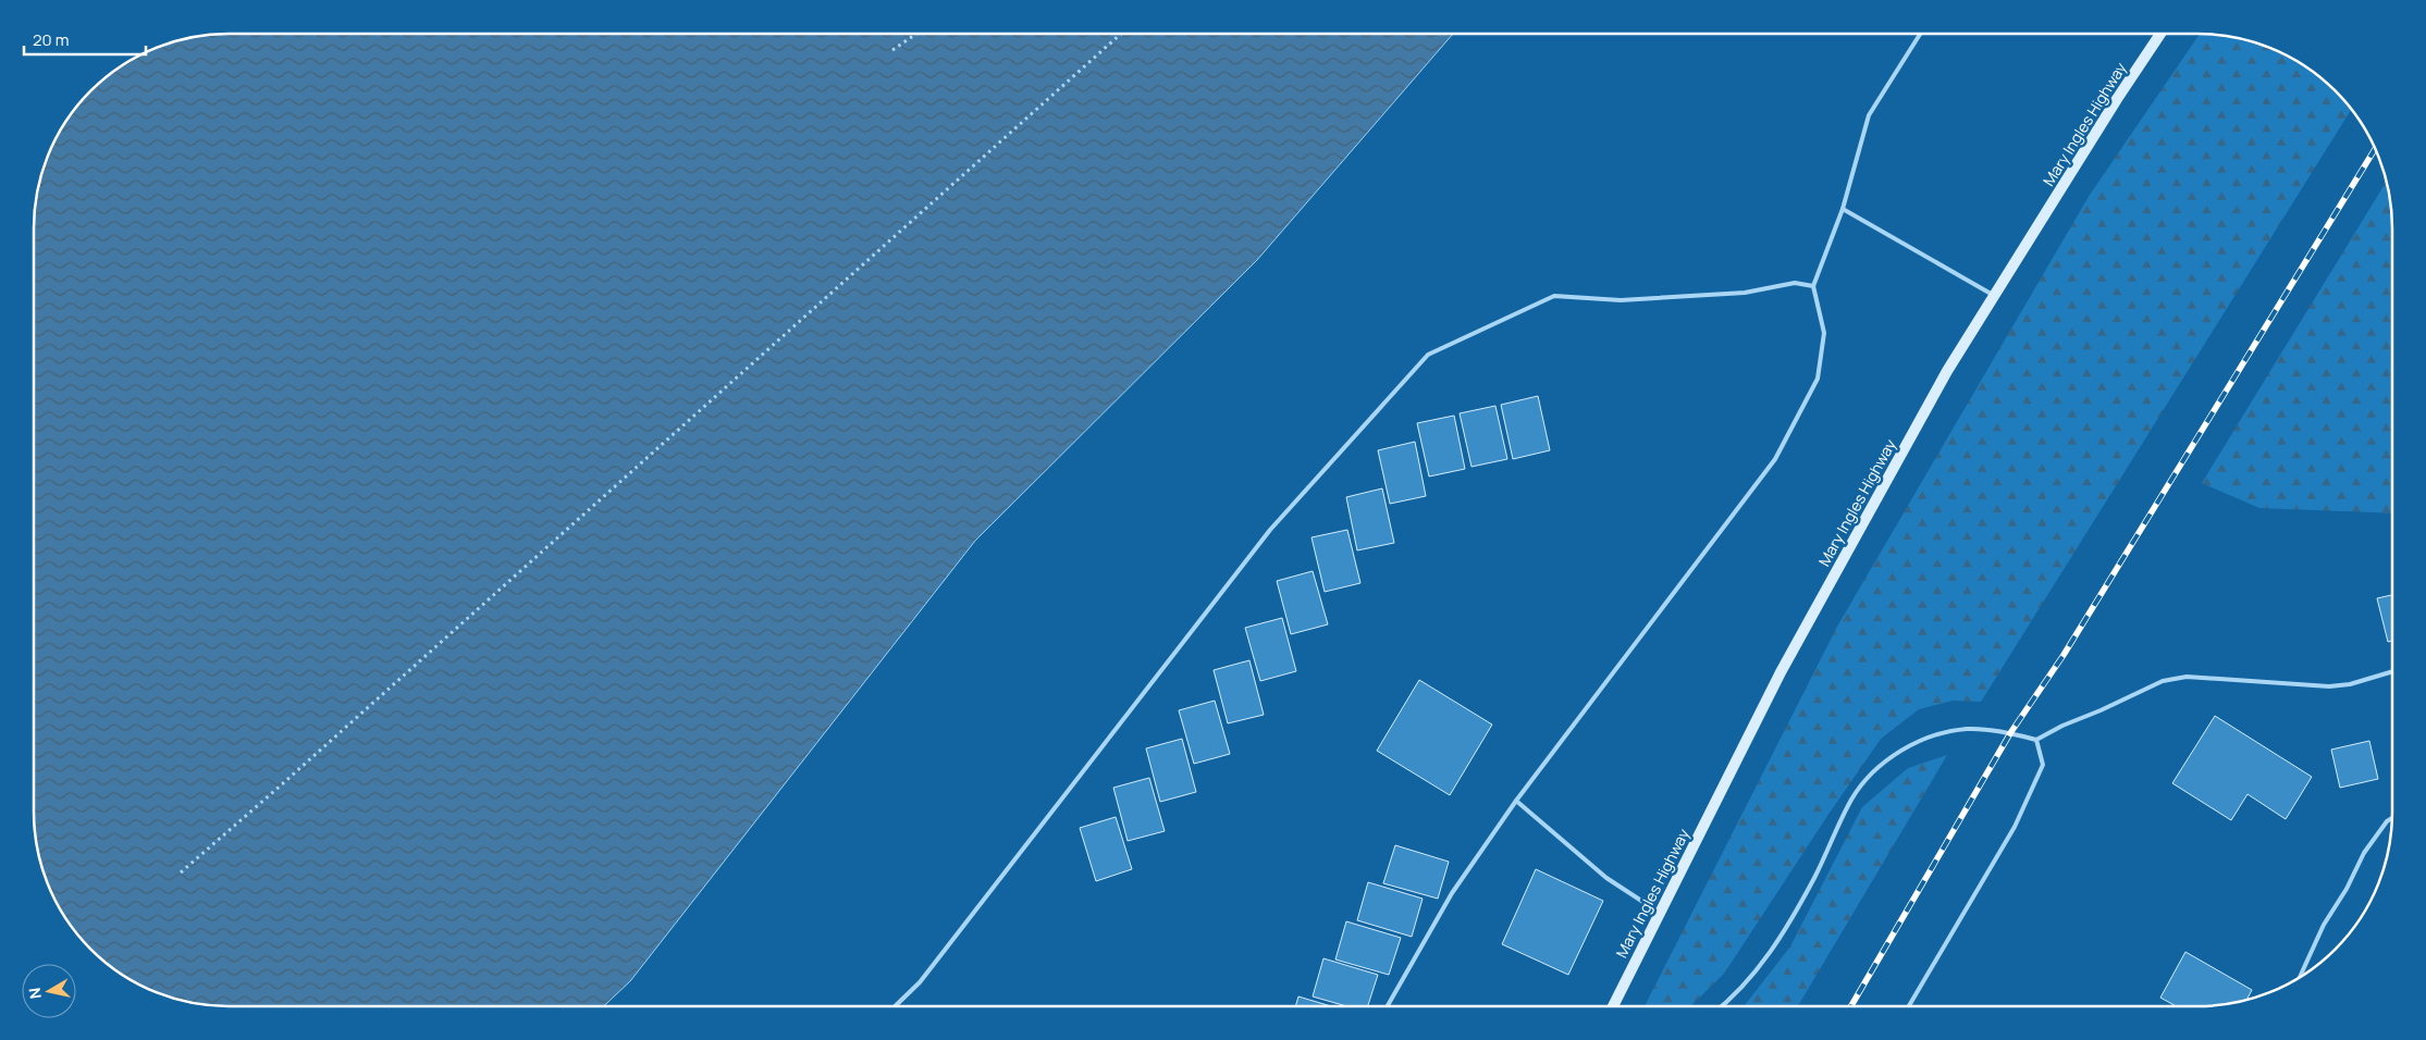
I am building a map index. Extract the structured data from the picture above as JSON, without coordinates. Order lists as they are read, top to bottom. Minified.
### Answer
{"streets":{"street":["Mary Ingles Highway"]},"scale_bar":"20 m","north":"left"}
